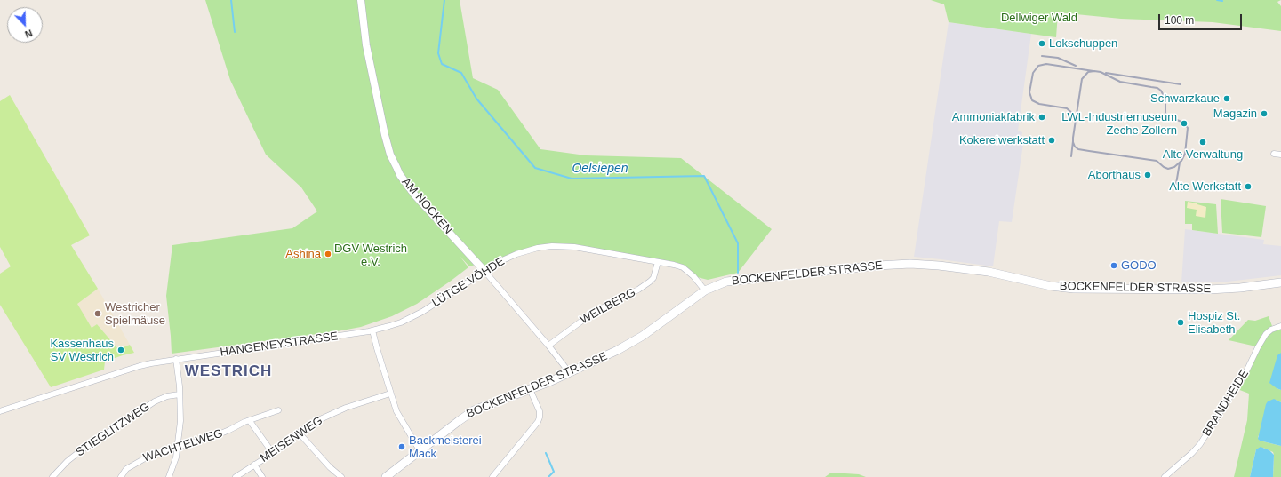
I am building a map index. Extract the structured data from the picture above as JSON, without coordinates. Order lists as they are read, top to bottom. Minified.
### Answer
{"streets":{"main road":["BOCKENFELDER STRASSE"],"street":["AM NOCKEN","LÜTGE VÖHDE","WEILBERG","HANGENEYSTRASSE","BRANDHEIDE","STIEGLITZWEG","MEISENWEG","WACHTELWEG"]},"crossings":[["AM NOCKEN","BOCKENFELDER STRASSE"],["AM NOCKEN","LÜTGE VÖHDE"],["AM NOCKEN","WEILBERG"],["BOCKENFELDER STRASSE","LÜTGE VÖHDE"],["LÜTGE VÖHDE","WEILBERG"],["LÜTGE VÖHDE","HANGENEYSTRASSE"]],"districts":["WESTRICH"],"water":["Oelsiepen"],"parks":["Dellwiger Wald","DGV Westrich e.V."],"places":["Lokschuppen","Schwarzkaue","Magazin","Ammoniakfabrik","LWL-Industriemuseum Zeche Zollern","Kokereiwerkstatt","Alte Verwaltung","Aborthaus","Alte Werkstatt","Ashina","GODO","Westricher Spielmäuse","Hospiz St. Elisabeth","Kassenhaus SV Westrich","Backmeisterei Mack"],"scale_bar":"100 m","north":"bottom right"}
